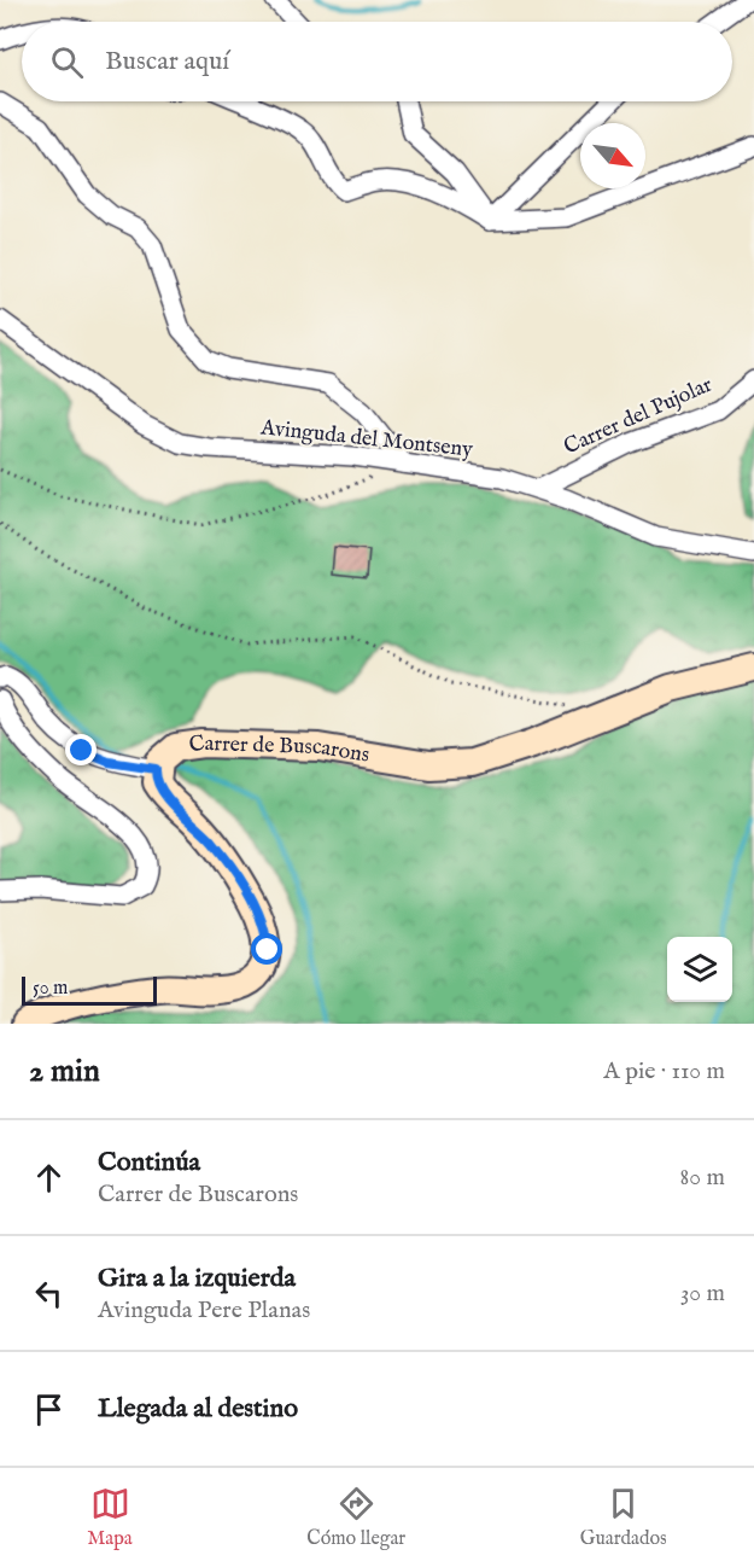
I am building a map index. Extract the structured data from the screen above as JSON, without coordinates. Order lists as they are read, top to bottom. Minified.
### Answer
{"streets":{"street":["Carrer del Pujolar","Avinguda del Montseny","Carrer de Buscarons"]},"crossings":[["Carrer del Pujolar","Avinguda del Montseny"]],"scale_bar":"50 m","north":"bottom right","page":{"search":"Buscar aquí","scale":"50 m","heading":["2 min","A pie · 110 m"],"list":[["Continúa","Carrer de Buscarons","80 m"],["Gira a la izquierda","Avinguda Pere Planas","30 m"],"Llegada al destino"],"nav":["Mapa","Cómo llegar","Guardados"]}}
